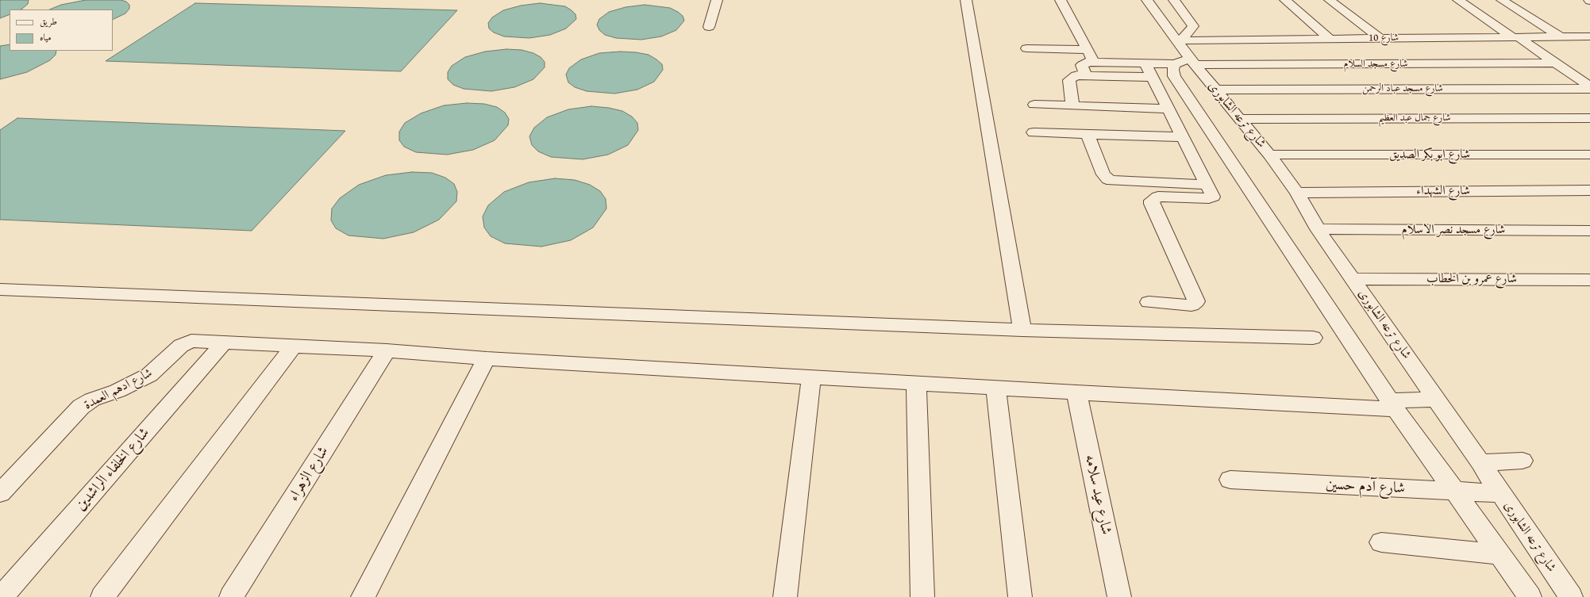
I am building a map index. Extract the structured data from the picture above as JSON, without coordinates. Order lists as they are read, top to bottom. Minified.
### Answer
{"streets":{"street":["شارع 10","شارع مسجد السلام","شارع مسجد عباد الرحمن","شارع ترعه الشابورى","شارع جمال عبد العظيم","شارع ابو بكر الصديق","شارع الشهداء","شارع مسجد نصر الاسلام","شارع عمرو بن الخطاب","شارع ادهم العمدة","شارع الخلفاء الراشدين","شارع الزهراء","شارع آدم حسين","شارع عيد سلامه"]},"crossings":[["شارع 10","شارع ترعه الشابورى"],["شارع مسجد السلام","شارع ترعه الشابورى"],["شارع مسجد عباد الرحمن","شارع ترعه الشابورى"],["شارع ترعه الشابورى","شارع جمال عبد العظيم"],["شارع ترعه الشابورى","شارع ابو بكر الصديق"],["شارع ترعه الشابورى","شارع الشهداء"],["شارع ترعه الشابورى","شارع مسجد نصر الاسلام"],["شارع ترعه الشابورى","شارع عمرو بن الخطاب"],["شارع ترعه الشابورى","شارع آدم حسين"],["شارع ادهم العمدة","شارع الخلفاء الراشدين"]],"legend":["طريق","مياه"]}
